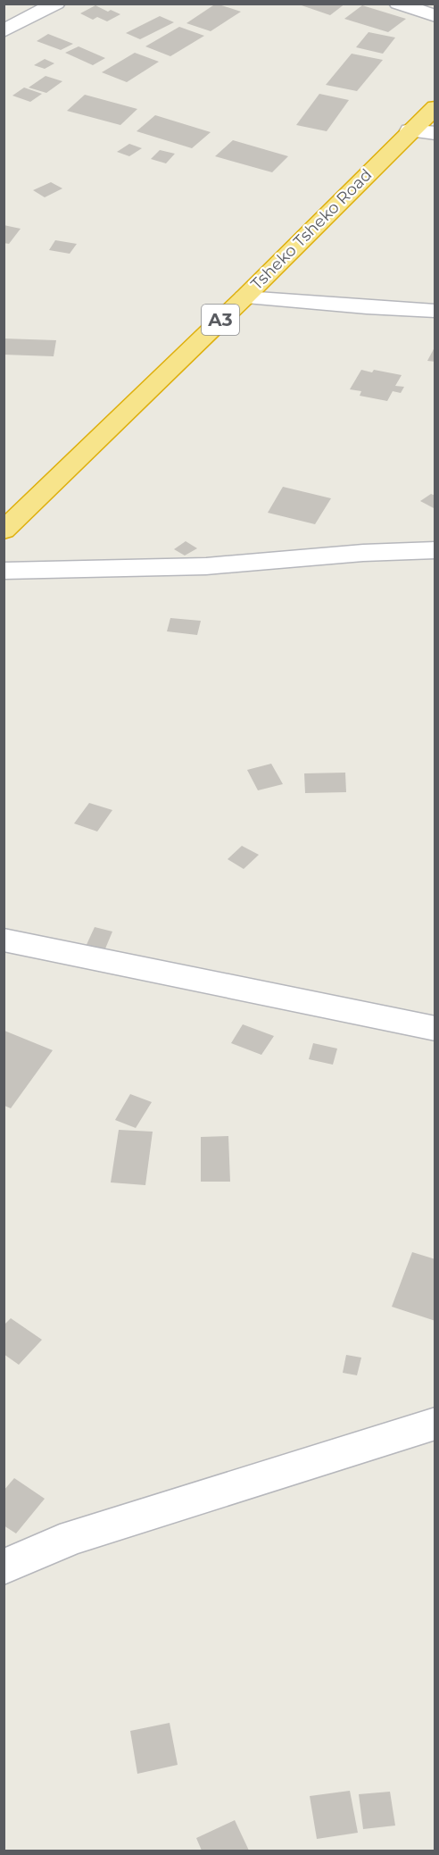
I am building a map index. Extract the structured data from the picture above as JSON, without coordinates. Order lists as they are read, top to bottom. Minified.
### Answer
{"streets":{"highway":["Tsheko Tsheko Road","A3"]}}
